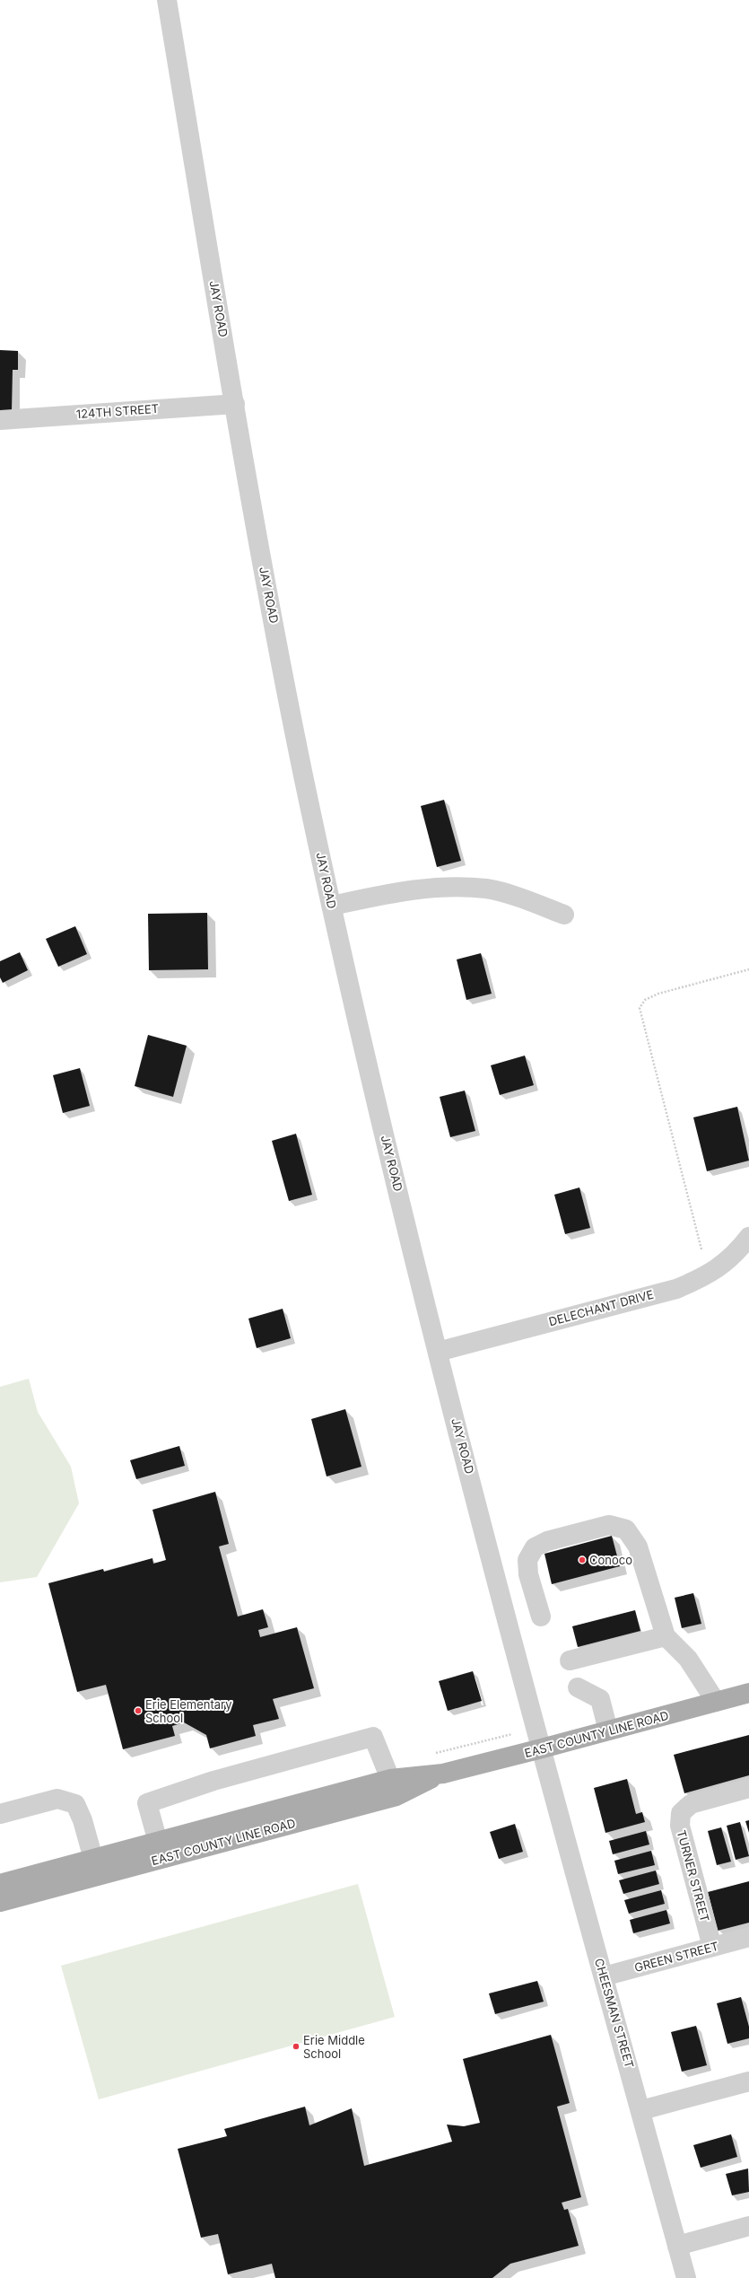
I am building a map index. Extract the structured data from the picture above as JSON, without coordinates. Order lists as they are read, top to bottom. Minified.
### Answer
{"streets":{"main road":["EAST COUNTY LINE ROAD"],"street":["JAY ROAD","124TH STREET","DELECHANT DRIVE","TURNER STREET","GREEN STREET","CHEESMAN STREET"]},"crossings":[["JAY ROAD","124TH STREET"],["JAY ROAD","DELECHANT DRIVE"],["JAY ROAD","EAST COUNTY LINE ROAD"],["JAY ROAD","CHEESMAN STREET"],["EAST COUNTY LINE ROAD","CHEESMAN STREET"],["TURNER STREET","GREEN STREET"],["GREEN STREET","CHEESMAN STREET"]],"places":["Conoco","Erie Elementary School","Erie Middle School"]}
